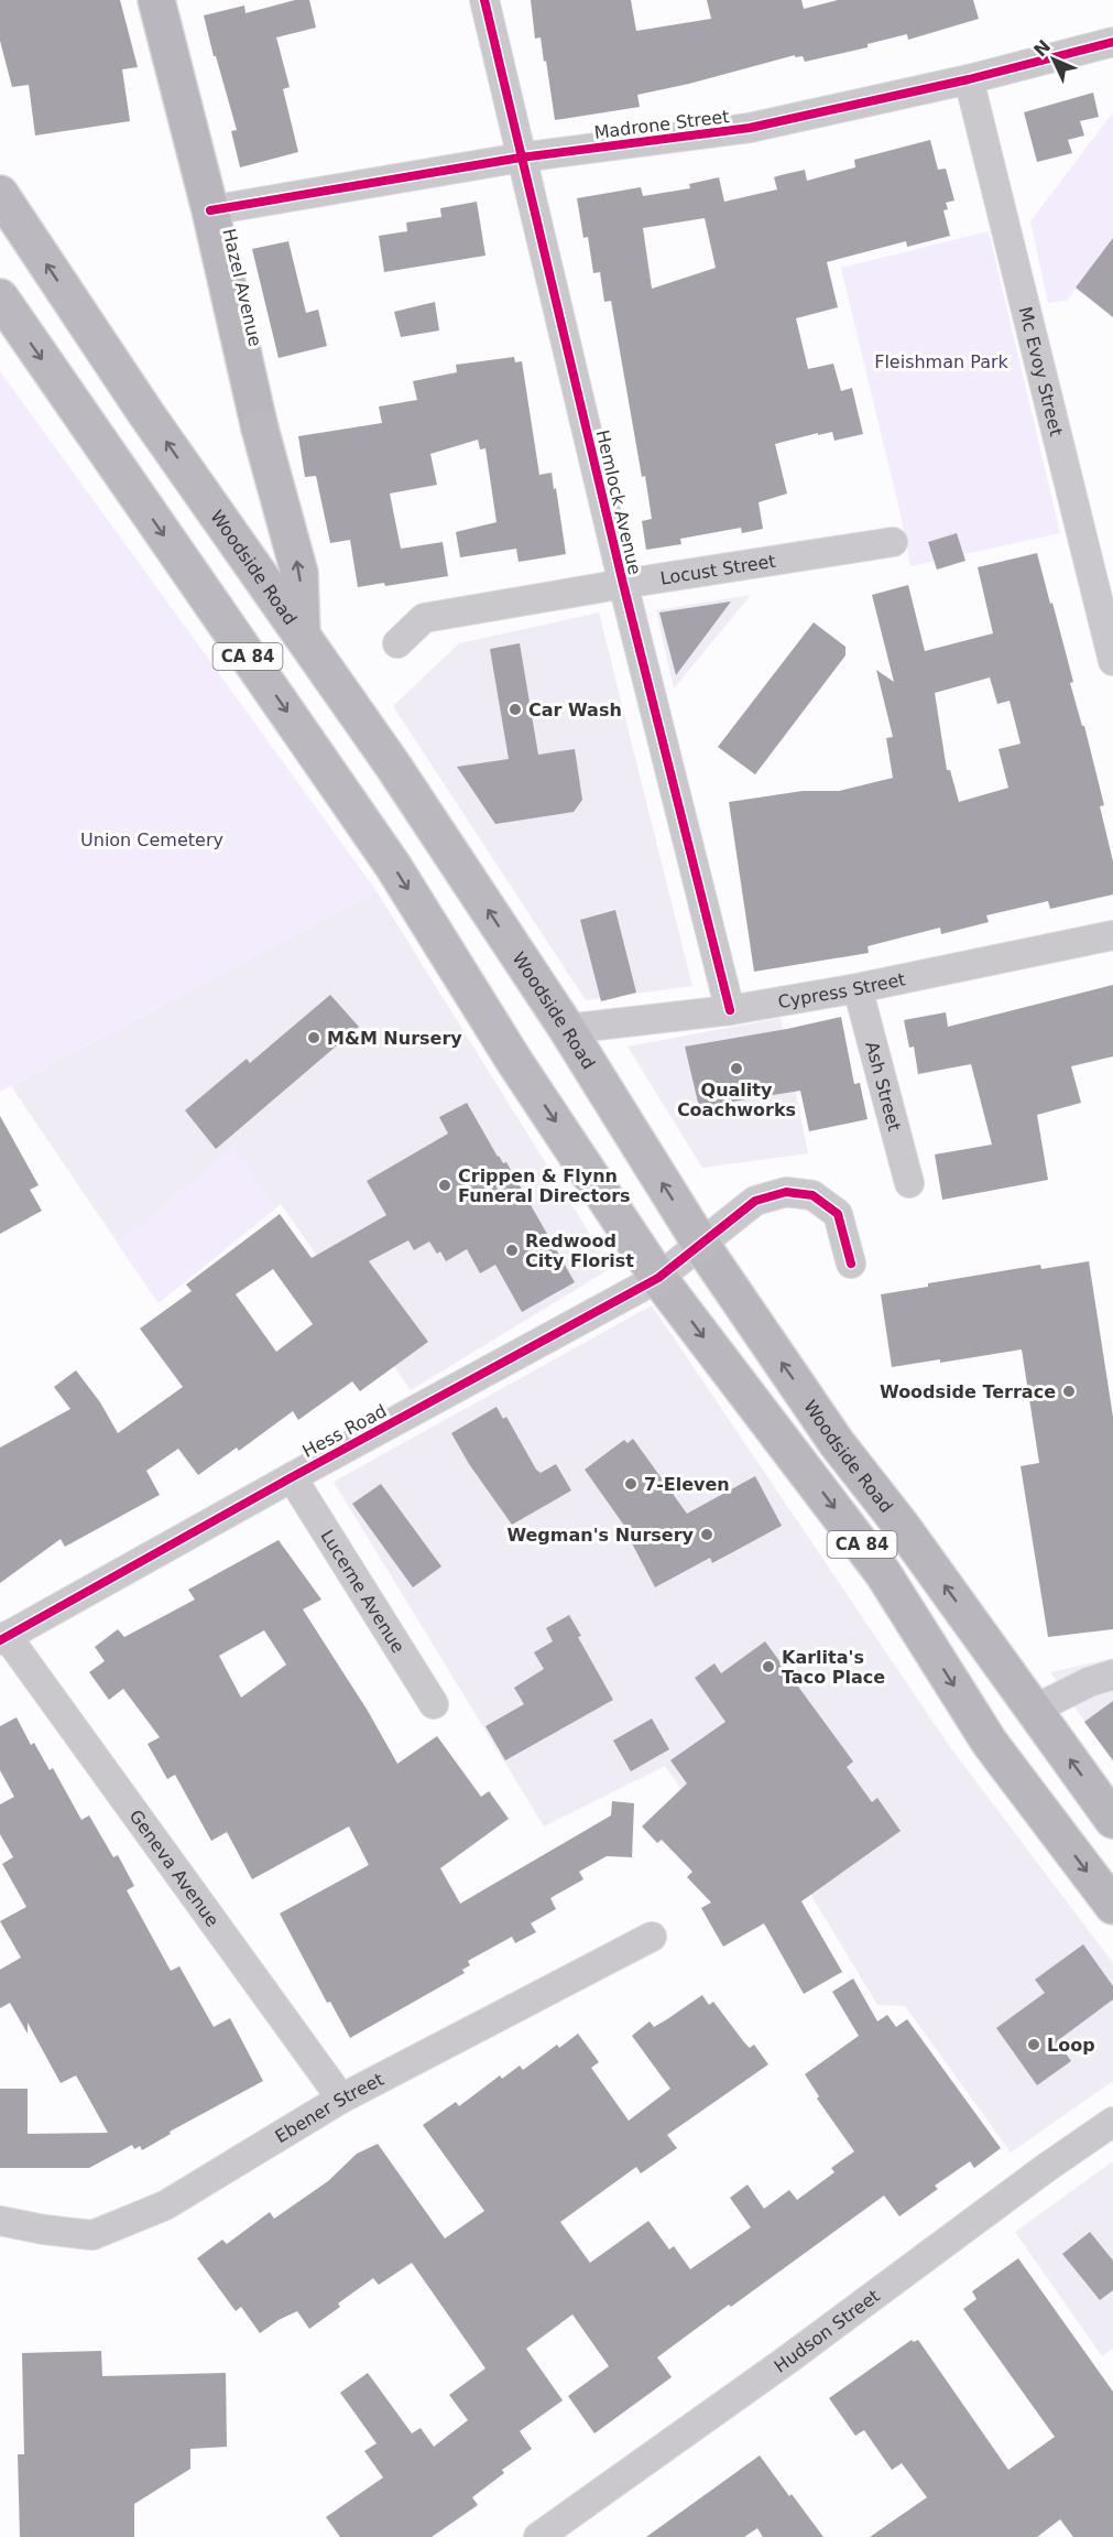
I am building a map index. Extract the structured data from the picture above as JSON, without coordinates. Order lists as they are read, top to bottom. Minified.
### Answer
{"streets":{"highway":["Woodside Road","CA 84"],"main road":["Hazel Avenue"],"street":["Madrone Street","Mc Evoy Street","Hemlock Avenue","Locust Street","Cypress Street","Ash Street","Hess Road","Lucerne Avenue","Geneva Avenue","Ebener Street","Hudson Street"]},"crossings":[["Madrone Street","Hazel Avenue"],["Madrone Street","Mc Evoy Street"],["Madrone Street","Hemlock Avenue"],["Hemlock Avenue","Locust Street"],["Hemlock Avenue","Cypress Street"],["Woodside Road","Cypress Street"],["Woodside Road","Hess Road"],["CA 84","Hess Road"],["Cypress Street","Ash Street"],["Hess Road","Lucerne Avenue"],["Hess Road","Geneva Avenue"],["Geneva Avenue","Ebener Street"]],"parks":["Fleishman Park","Union Cemetery"],"places":["Car Wash","M&M Nursery","Quality Coachworks","Crippen & Flynn Funeral Directors","Redwood City Florist","Woodside Terrace","7-Eleven","Wegman's Nursery","Karlita's Taco Place","Loop"],"north":"top left"}
